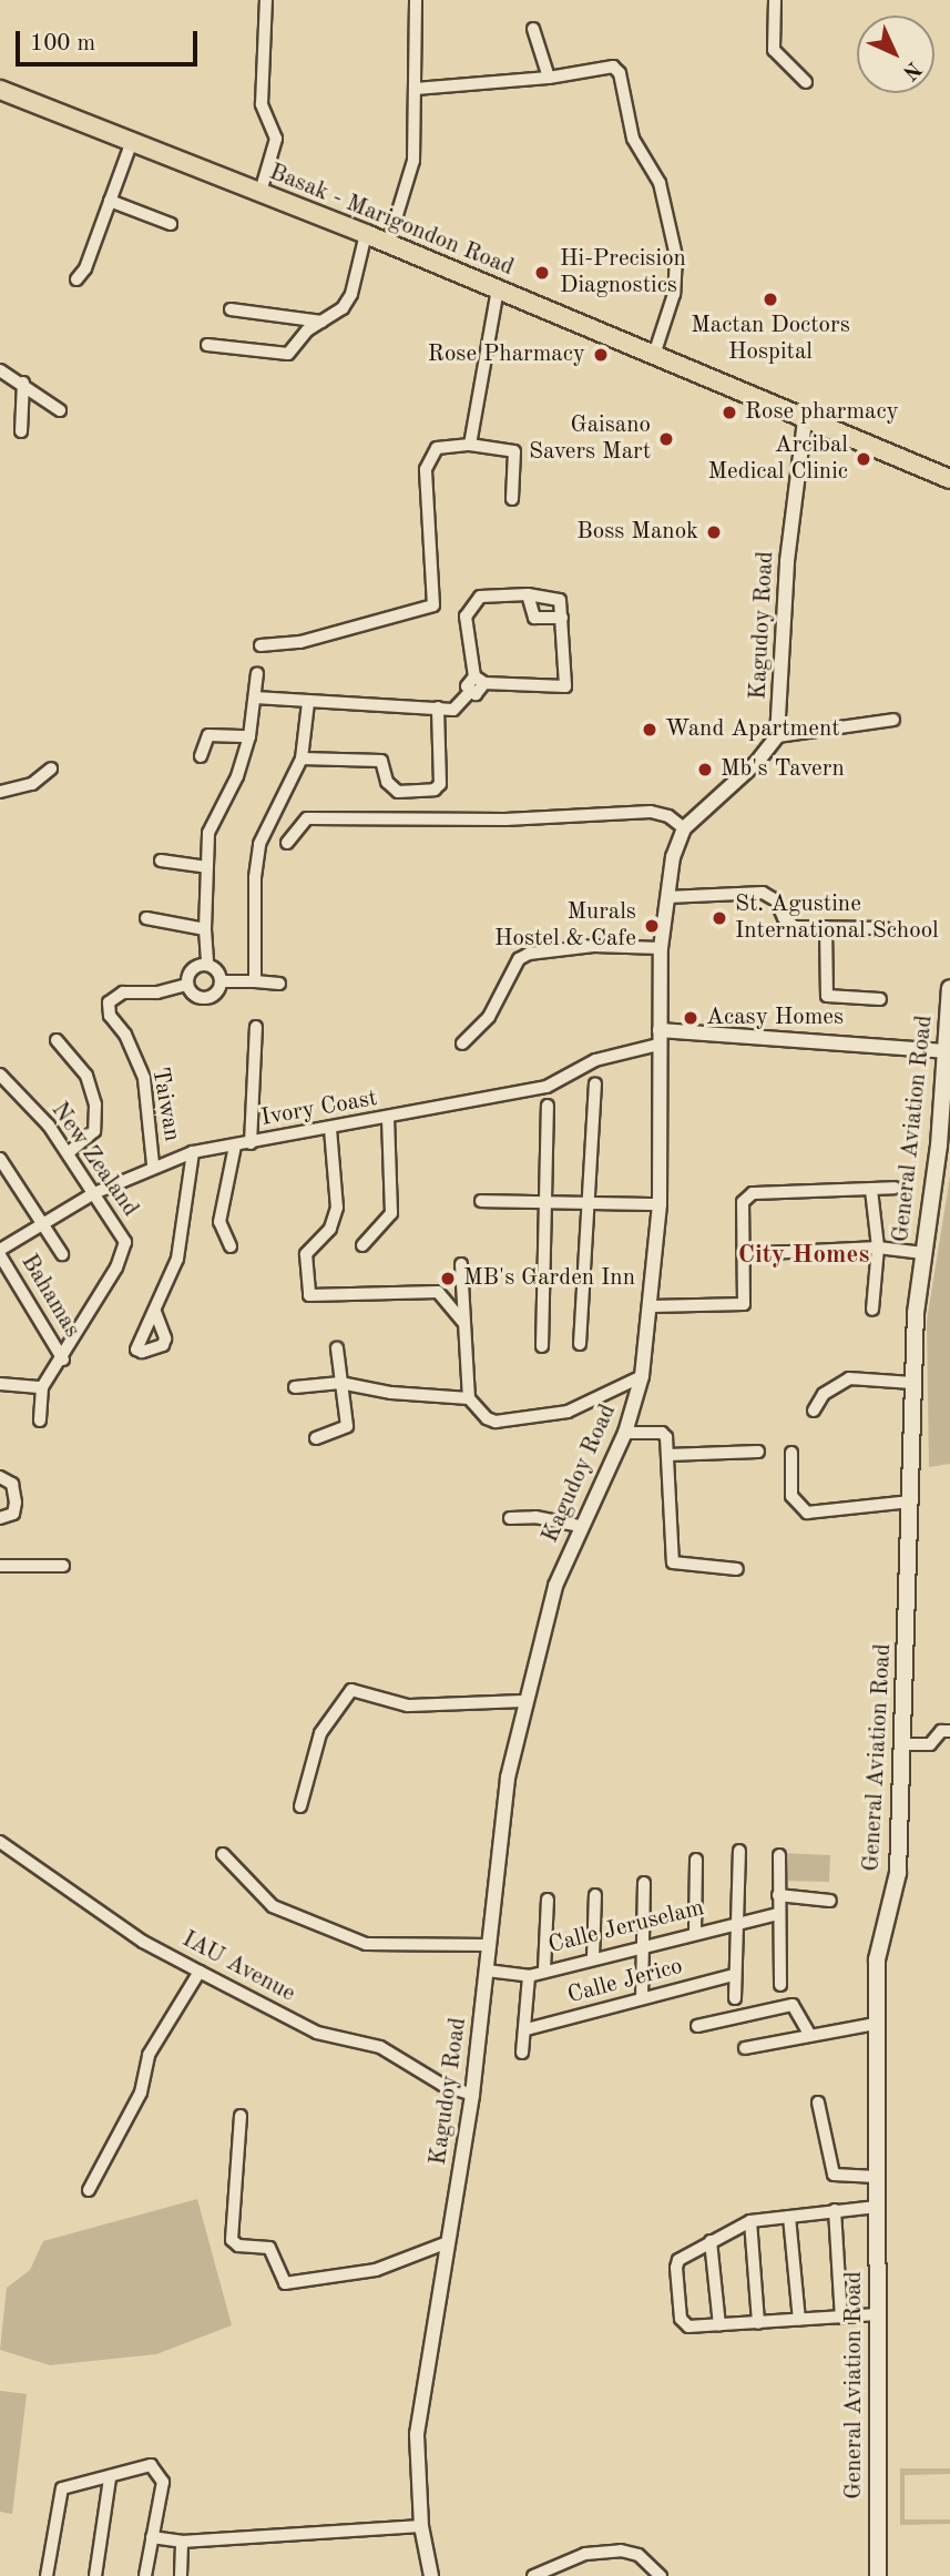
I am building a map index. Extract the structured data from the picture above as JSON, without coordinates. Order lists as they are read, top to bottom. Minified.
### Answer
{"streets":{"main road":["Basak - Marigondon Road","General Aviation Road"],"street":["Kagudoy Road","Taiwan","Ivory Coast","New Zealand","Bahamas","Calle Jeruselam","IAU Avenue","Calle Jerico"]},"crossings":[["Basak - Marigondon Road","Kagudoy Road"],["Kagudoy Road","Ivory Coast"],["Kagudoy Road","Calle Jeruselam"],["Kagudoy Road","IAU Avenue"],["Taiwan","Ivory Coast"],["Ivory Coast","New Zealand"],["New Zealand","Bahamas"]],"districts":["City Homes"],"places":["Hi-Precision Diagnostics","Mactan Doctors Hospital","Rose Pharmacy","Rose pharmacy","Gaisano Savers Mart","Arcibal Medical Clinic","Boss Manok","Wand Apartment","Mb's Tavern","St. Agustine International School","Murals Hostel & Cafe","Acasy Homes","MB's Garden Inn"],"scale_bar":"100 m","north":"bottom right"}
